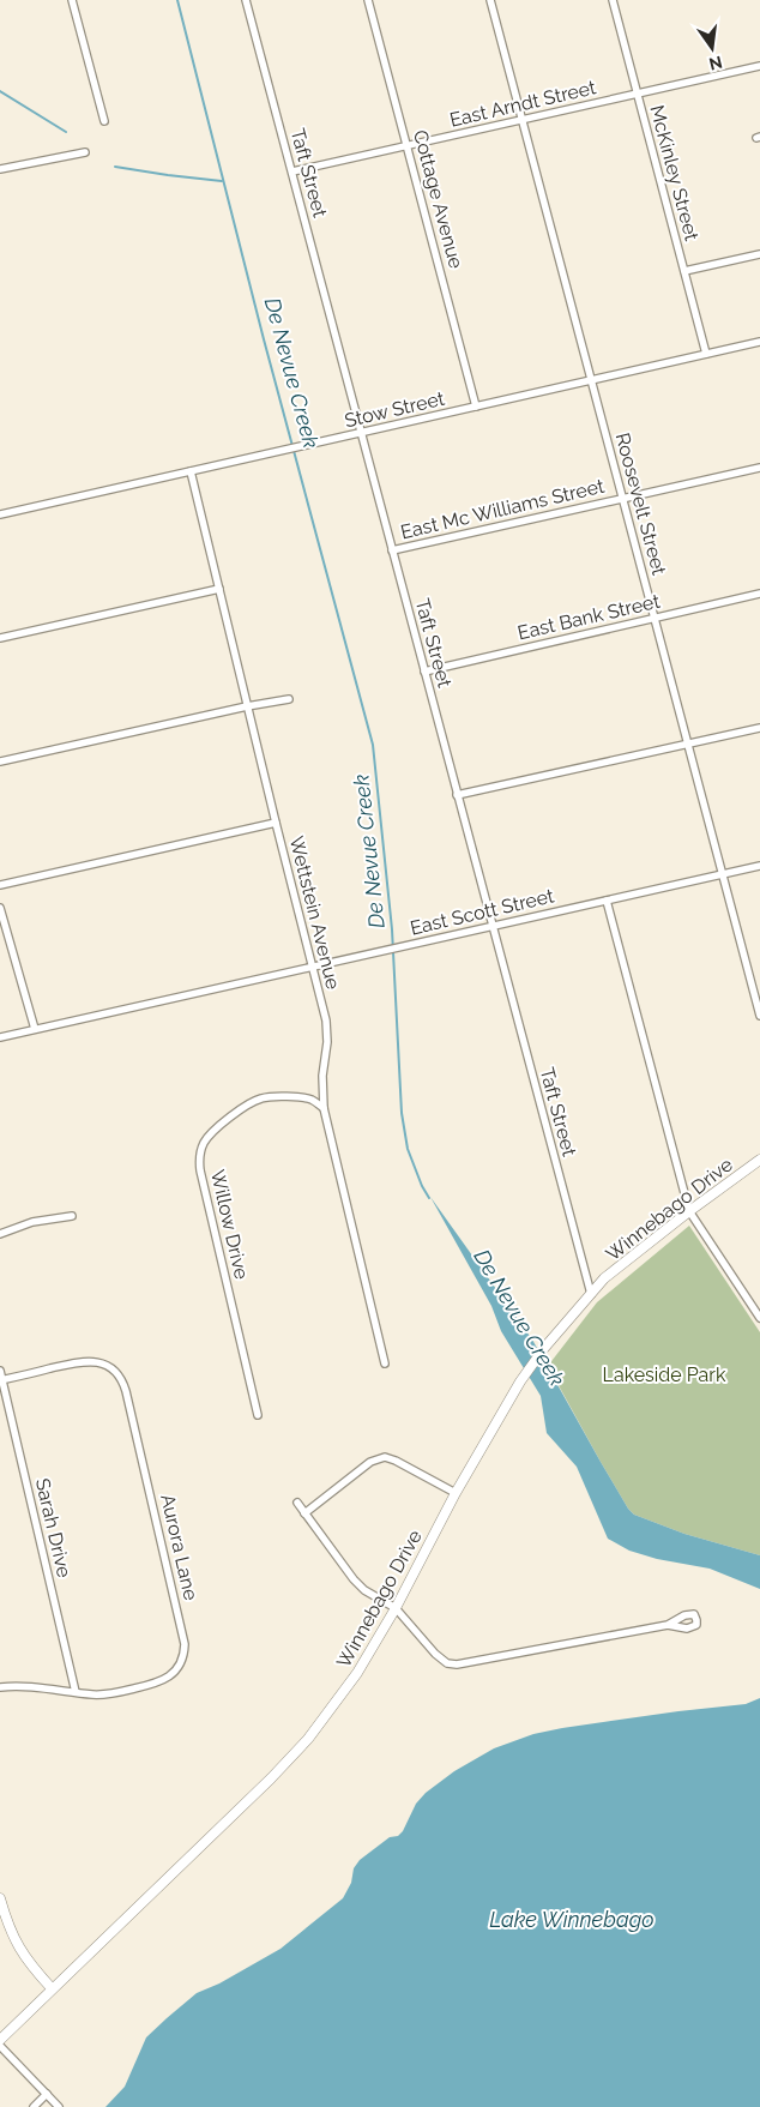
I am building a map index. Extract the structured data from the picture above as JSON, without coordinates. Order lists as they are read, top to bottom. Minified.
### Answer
{"streets":{"main road":["Winnebago Drive"],"street":["East Arndt Street","Taft Street","McKinley Street","Cottage Avenue","Stow Street","Roosevelt Street","East Mc Williams Street","East Bank Street","East Scott Street","Wettstein Avenue","Willow Drive","Sarah Drive","Aurora Lane"]},"crossings":[["East Arndt Street","Taft Street"],["East Arndt Street","McKinley Street"],["East Arndt Street","Cottage Avenue"],["East Arndt Street","Roosevelt Street"],["Taft Street","Stow Street"],["Taft Street","East Mc Williams Street"],["Taft Street","East Bank Street"],["Taft Street","East Scott Street"],["Taft Street","Winnebago Drive"],["McKinley Street","Stow Street"],["Cottage Avenue","Stow Street"],["Stow Street","Roosevelt Street"],["Stow Street","Wettstein Avenue"],["Roosevelt Street","East Mc Williams Street"],["Roosevelt Street","East Bank Street"],["Roosevelt Street","East Scott Street"],["East Scott Street","Wettstein Avenue"],["Wettstein Avenue","Willow Drive"],["Sarah Drive","Aurora Lane"]],"water":["De Nevue Creek","Lake Winnebago"],"parks":["Lakeside Park"],"north":"bottom"}
